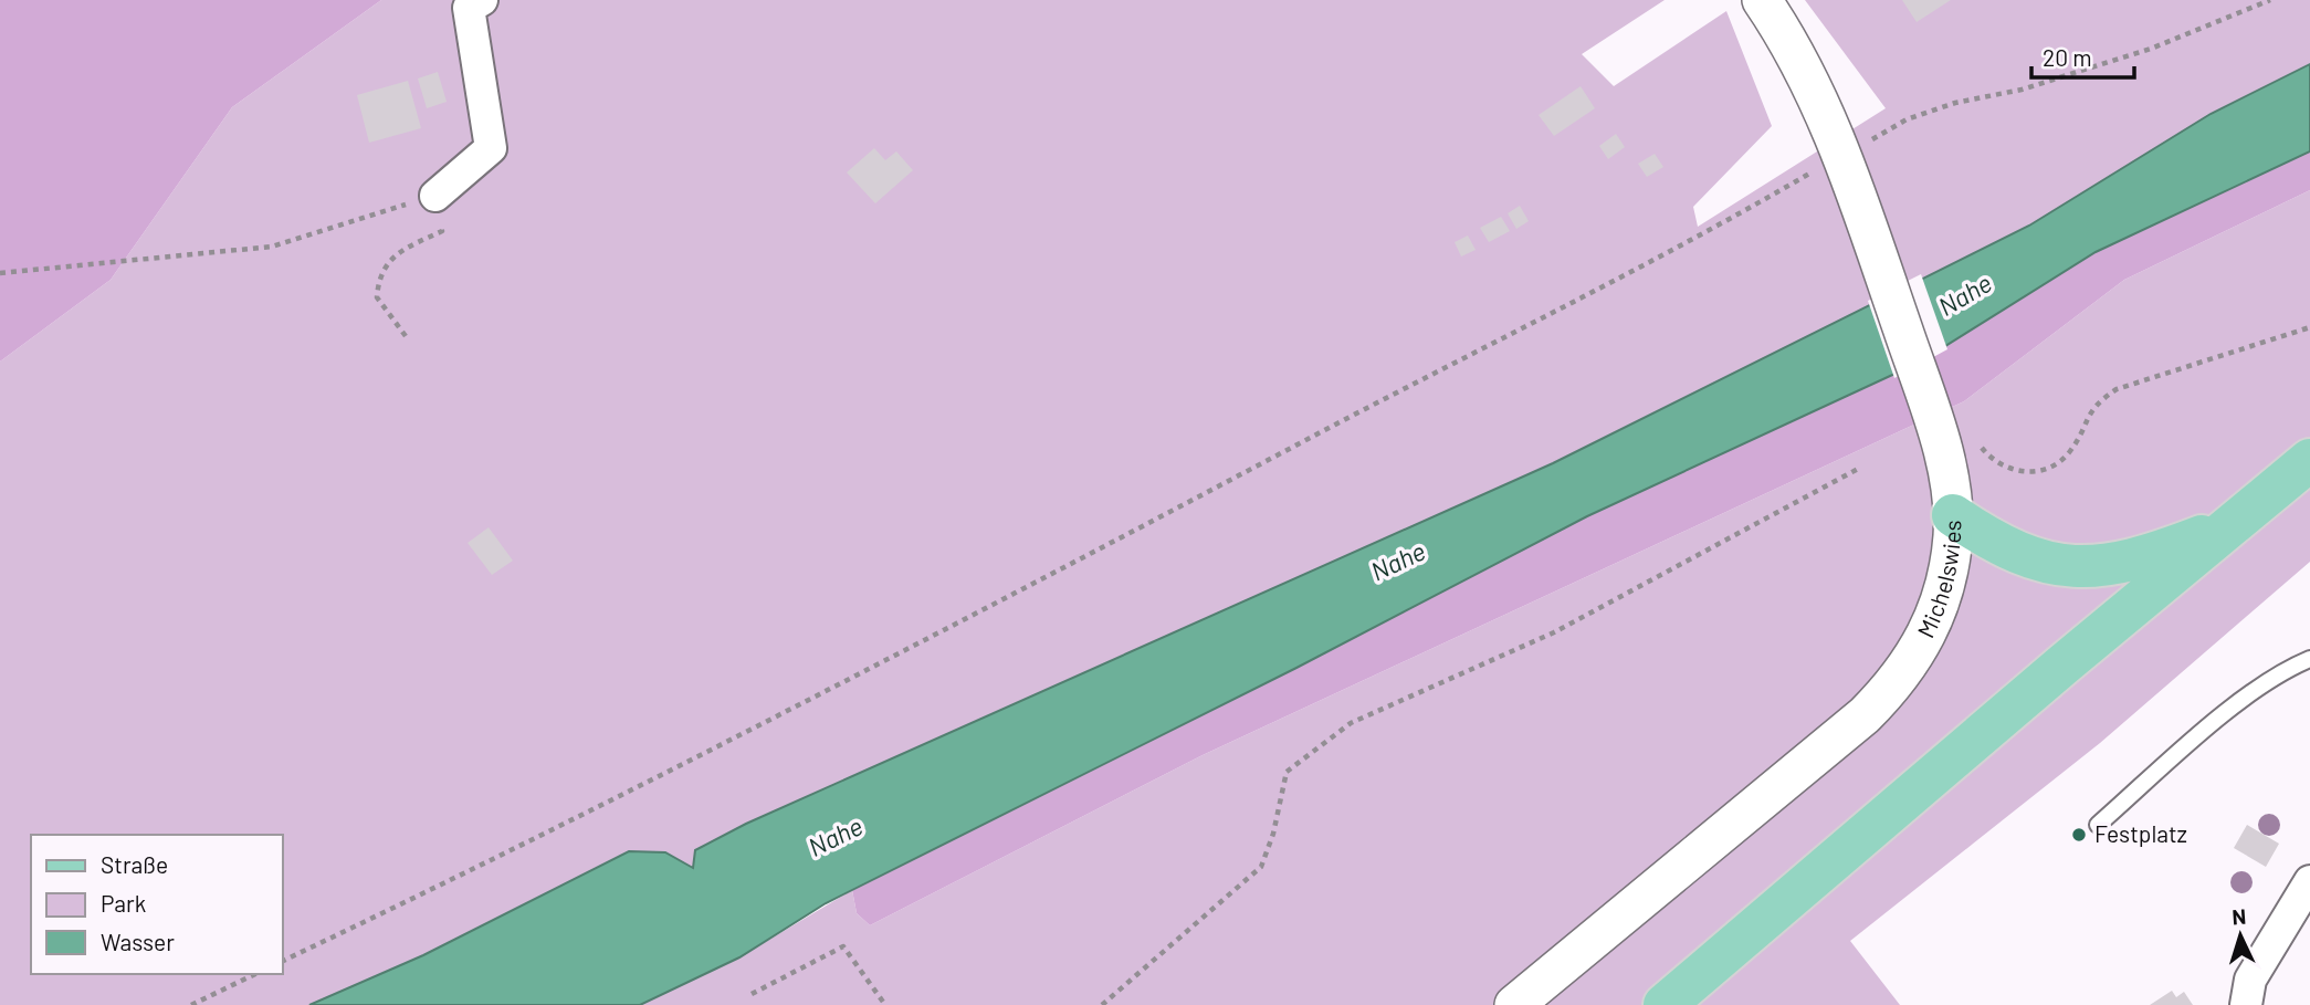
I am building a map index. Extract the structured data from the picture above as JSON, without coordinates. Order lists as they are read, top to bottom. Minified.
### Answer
{"streets":{"street":["Michelswies"]},"water":["Nahe"],"places":["Festplatz"],"legend":["Straße","Park","Wasser"],"scale_bar":"20 m","north":"top"}
